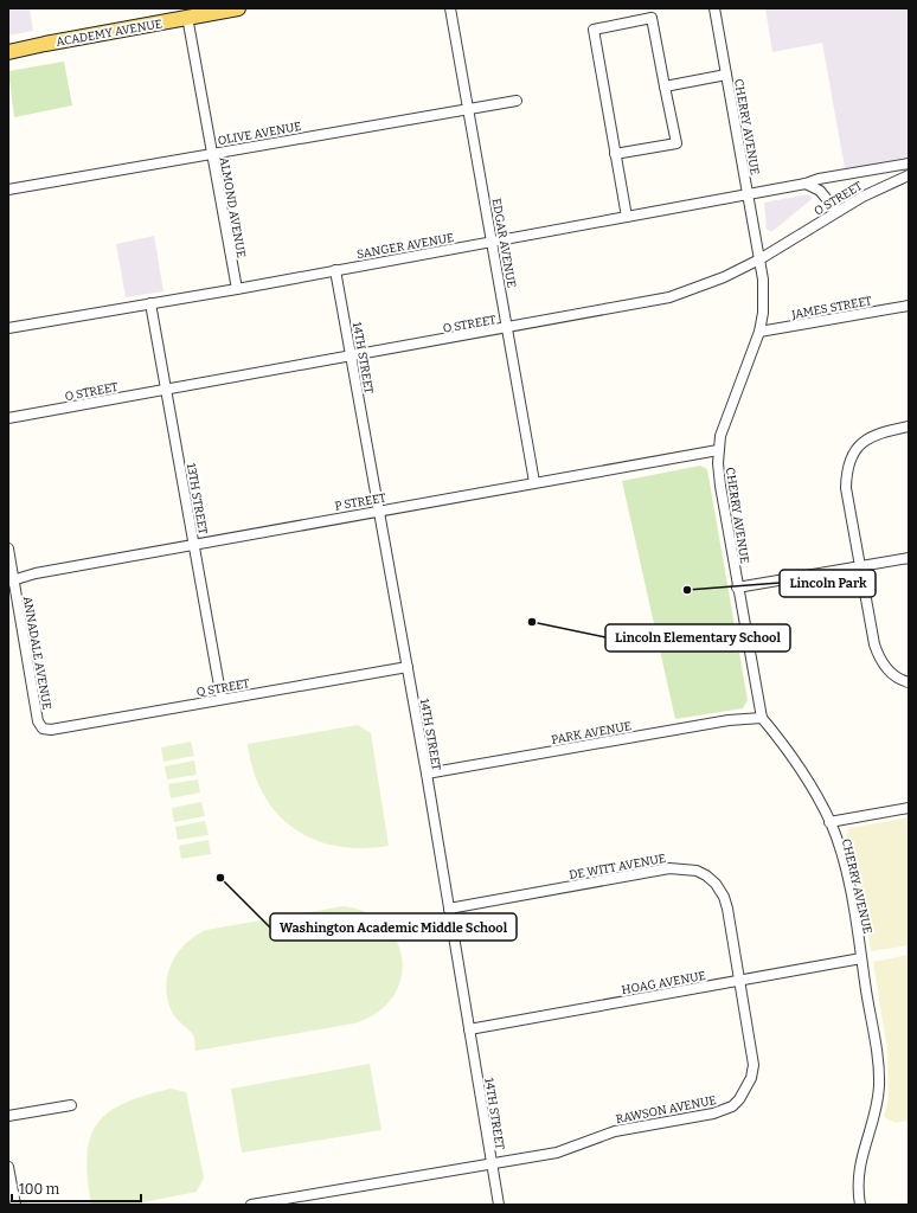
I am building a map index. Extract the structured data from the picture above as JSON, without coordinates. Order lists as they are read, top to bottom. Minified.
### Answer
{"streets":{"main road":["ACADEMY AVENUE"],"street":["CHERRY AVENUE","OLIVE AVENUE","O STREET","ALMOND AVENUE","EDGAR AVENUE","SANGER AVENUE","JAMES STREET","14TH STREET","13TH STREET","P STREET","ANNADALE AVENUE","Q STREET","PARK AVENUE","DE WITT AVENUE","HOAG AVENUE","RAWSON AVENUE"]},"crossings":[["ACADEMY AVENUE","ALMOND AVENUE"],["CHERRY AVENUE","O STREET"],["CHERRY AVENUE","SANGER AVENUE"],["CHERRY AVENUE","JAMES STREET"],["CHERRY AVENUE","P STREET"],["CHERRY AVENUE","PARK AVENUE"],["CHERRY AVENUE","HOAG AVENUE"],["OLIVE AVENUE","ALMOND AVENUE"],["OLIVE AVENUE","EDGAR AVENUE"],["O STREET","EDGAR AVENUE"],["O STREET","14TH STREET"],["O STREET","13TH STREET"],["ALMOND AVENUE","SANGER AVENUE"],["EDGAR AVENUE","SANGER AVENUE"],["EDGAR AVENUE","P STREET"],["SANGER AVENUE","14TH STREET"],["SANGER AVENUE","13TH STREET"],["14TH STREET","P STREET"],["14TH STREET","Q STREET"],["14TH STREET","PARK AVENUE"],["14TH STREET","DE WITT AVENUE"],["14TH STREET","HOAG AVENUE"],["14TH STREET","RAWSON AVENUE"],["13TH STREET","P STREET"],["13TH STREET","Q STREET"],["P STREET","ANNADALE AVENUE"],["ANNADALE AVENUE","Q STREET"],["DE WITT AVENUE","HOAG AVENUE"],["DE WITT AVENUE","RAWSON AVENUE"],["HOAG AVENUE","RAWSON AVENUE"]],"places":["Lincoln Park","Lincoln Elementary School","Washington Academic Middle School"],"scale_bar":"100 m"}
